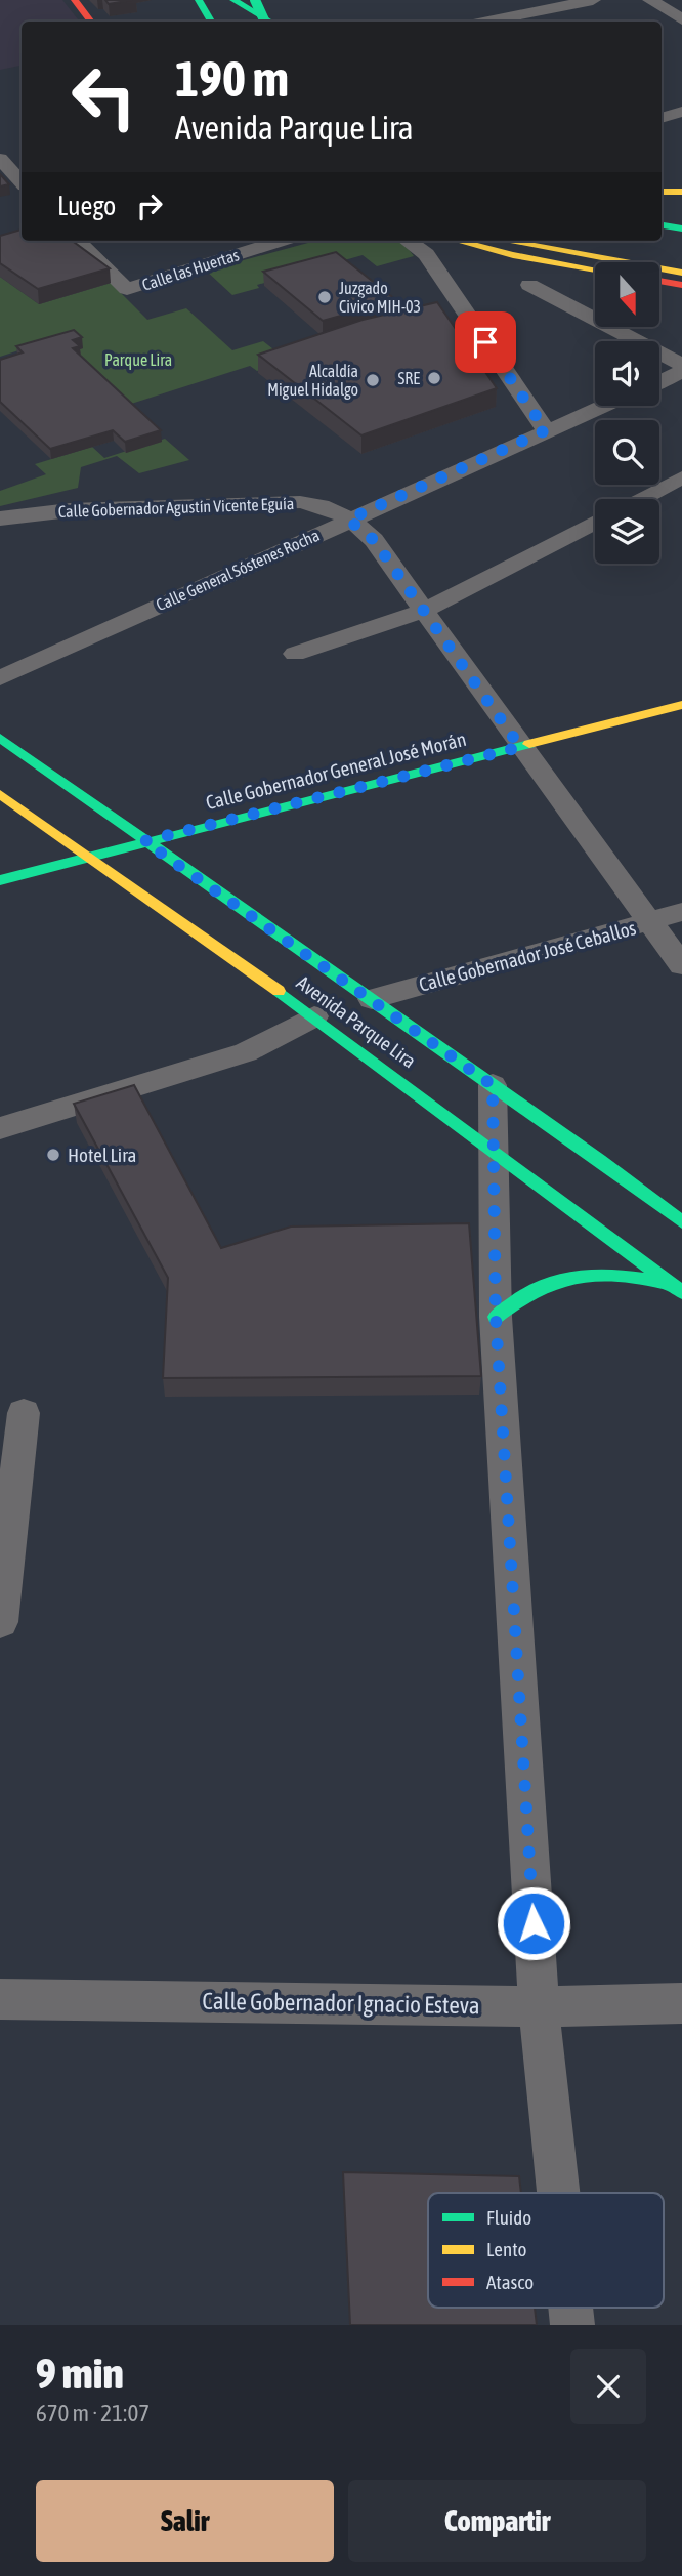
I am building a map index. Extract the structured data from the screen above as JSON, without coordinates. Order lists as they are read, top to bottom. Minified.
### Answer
{"streets":{"main road":["Calle Gobernador General José Morán","Avenida Parque Lira"],"street":["Calle las Huertas","Calle Gobernador Agustín Vicente Eguía","Calle General Sóstenes Rocha","Calle Gobernador José Ceballos","Calle Gobernador Ignacio Esteva"]},"crossings":[["Calle Gobernador Agustín Vicente Eguía","Calle General Sóstenes Rocha"],["Calle Gobernador Agustín Vicente Eguía","Calle Gobernador General José Morán"],["Calle Gobernador Agustín Vicente Eguía","Calle Gobernador José Ceballos"],["Calle Gobernador General José Morán","Avenida Parque Lira"],["Calle Gobernador José Ceballos","Avenida Parque Lira"]],"parks":["Parque Lira"],"places":["Juzgado Civico MIH-03","SRE","Alcaldía Miguel Hidalgo","Hotel Lira"],"legend":["Fluido","Lento","Atasco"],"north":"bottom","page":{"turn":["190 m","Avenida Parque Lira"],"then":"Luego","heading":["9 min","670 m · 21:07"],"buttons":["Salir","Compartir"]}}
